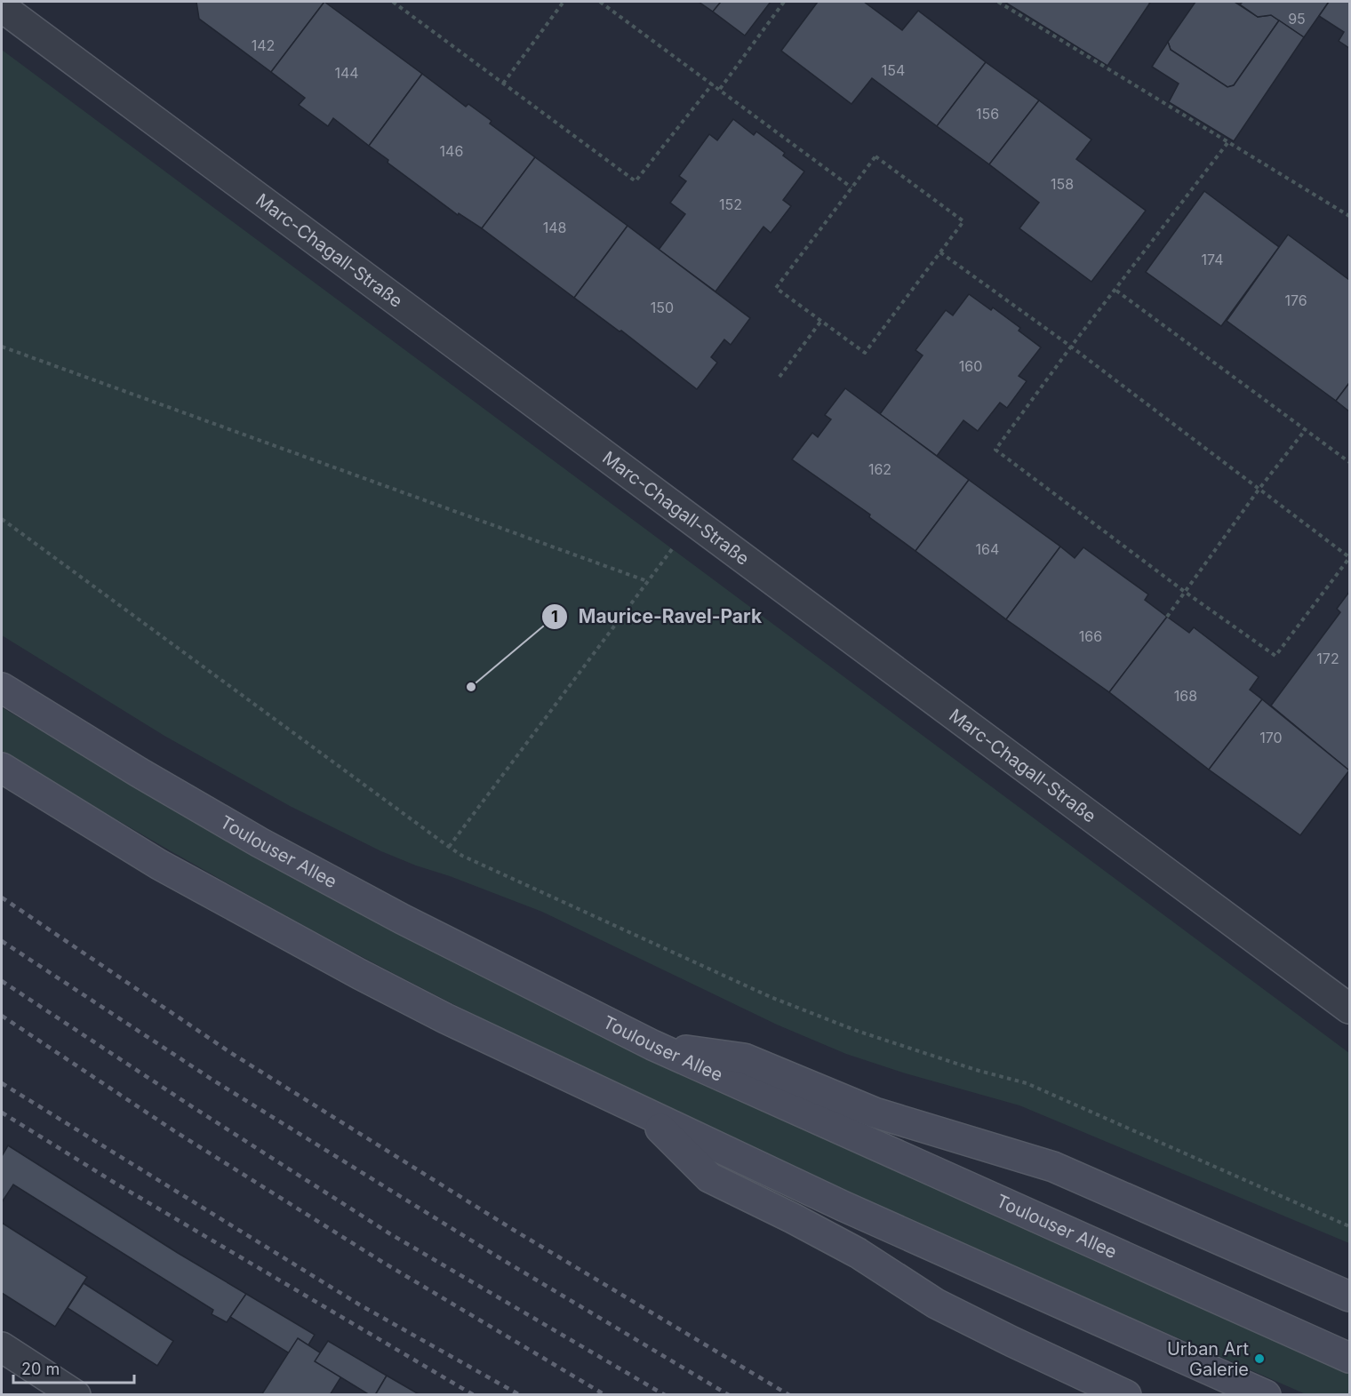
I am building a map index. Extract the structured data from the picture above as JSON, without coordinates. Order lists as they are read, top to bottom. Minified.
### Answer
{"streets":{"main road":["Toulouser Allee"],"street":["Marc-Chagall-Straße"]},"places":["Maurice-Ravel-Park","Urban Art Galerie"],"house_numbers":["95","142","154","144","156","146","158","152","148","174","176","150","160","162","164","166","172","168","170"],"scale_bar":"20 m"}
